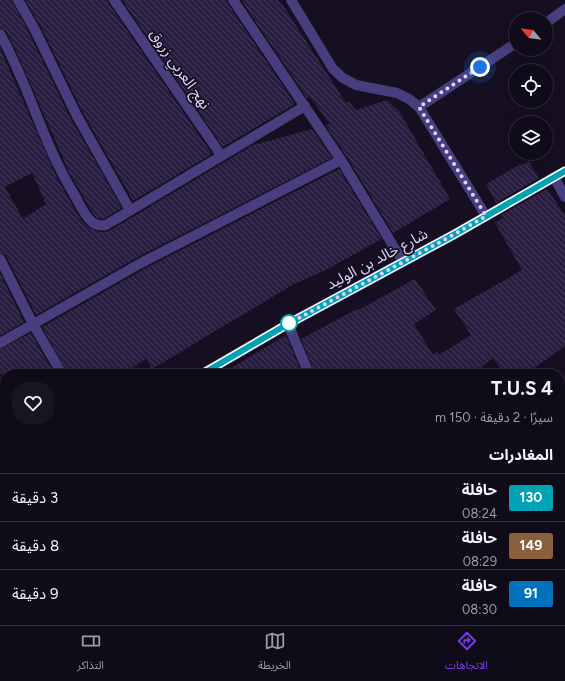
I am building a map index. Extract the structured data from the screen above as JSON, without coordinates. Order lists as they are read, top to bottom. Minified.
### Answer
{"streets":{"street":["نهج العربي زروق","شارع خالد بن الوليد"]},"lines":["bus line 130"],"north":"top left","page":{"heading":[["T.U.S 4","سيرًا · 2 دقيقة · 150 m"],"المغادرات"],"list":[{"mark":"130","name":"حافلة","note":"08:24","value":"3 دقيقة"},{"mark":"149","name":"حافلة","note":"08:29","value":"8 دقيقة"},{"mark":"91","name":"حافلة","note":"08:30","value":"9 دقيقة"}],"tabs":["الاتجاهات","الخريطة","التذاكر"]}}
